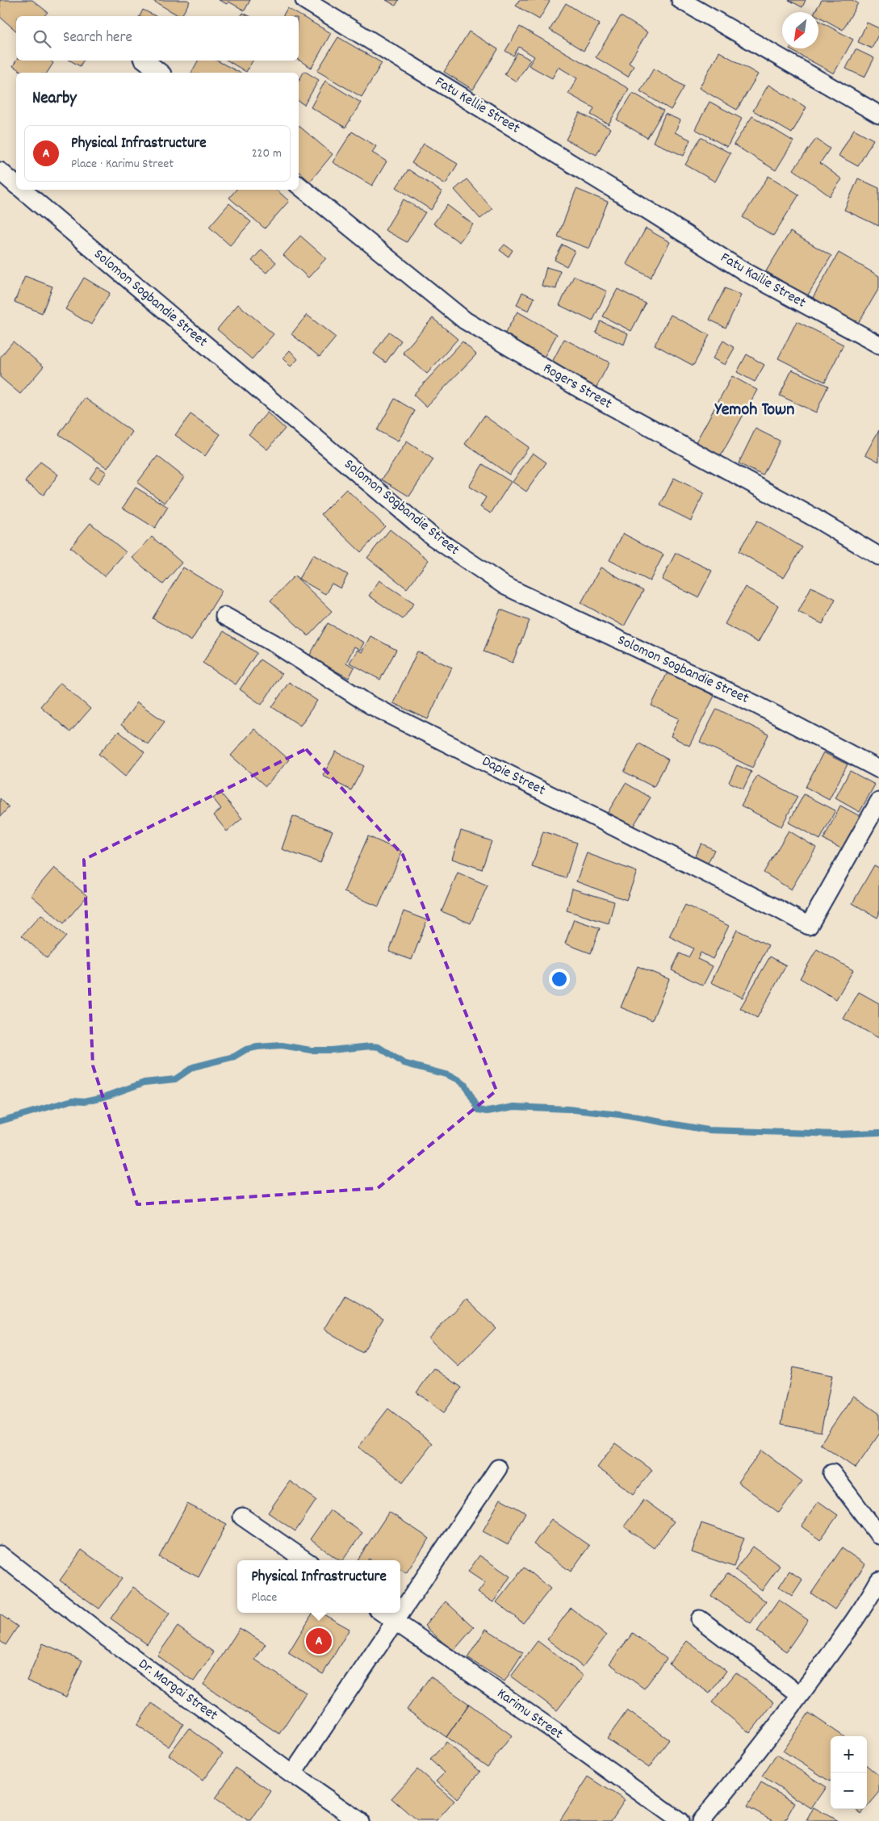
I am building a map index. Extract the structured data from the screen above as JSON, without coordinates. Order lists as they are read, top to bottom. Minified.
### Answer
{"streets":{"street":["Fatu Kellie Street","Fatu Kailie Street","Solomon Sogbandie Street","Rogers Street","Dapie Street","Dr. Margai Street","Karimu Street"]},"crossings":[["Fatu Kellie Street","Fatu Kailie Street"]],"districts":["Yemoh Town"],"north":"bottom left","page":{"search":"Search here","heading":"Nearby","list":[{"mark":"A","name":"Physical Infrastructure","note":"Place · Karimu Street","value":"220 m"}],"popup":["Physical Infrastructure","Place"],"pins":"A","map_buttons":["+","−"]}}
